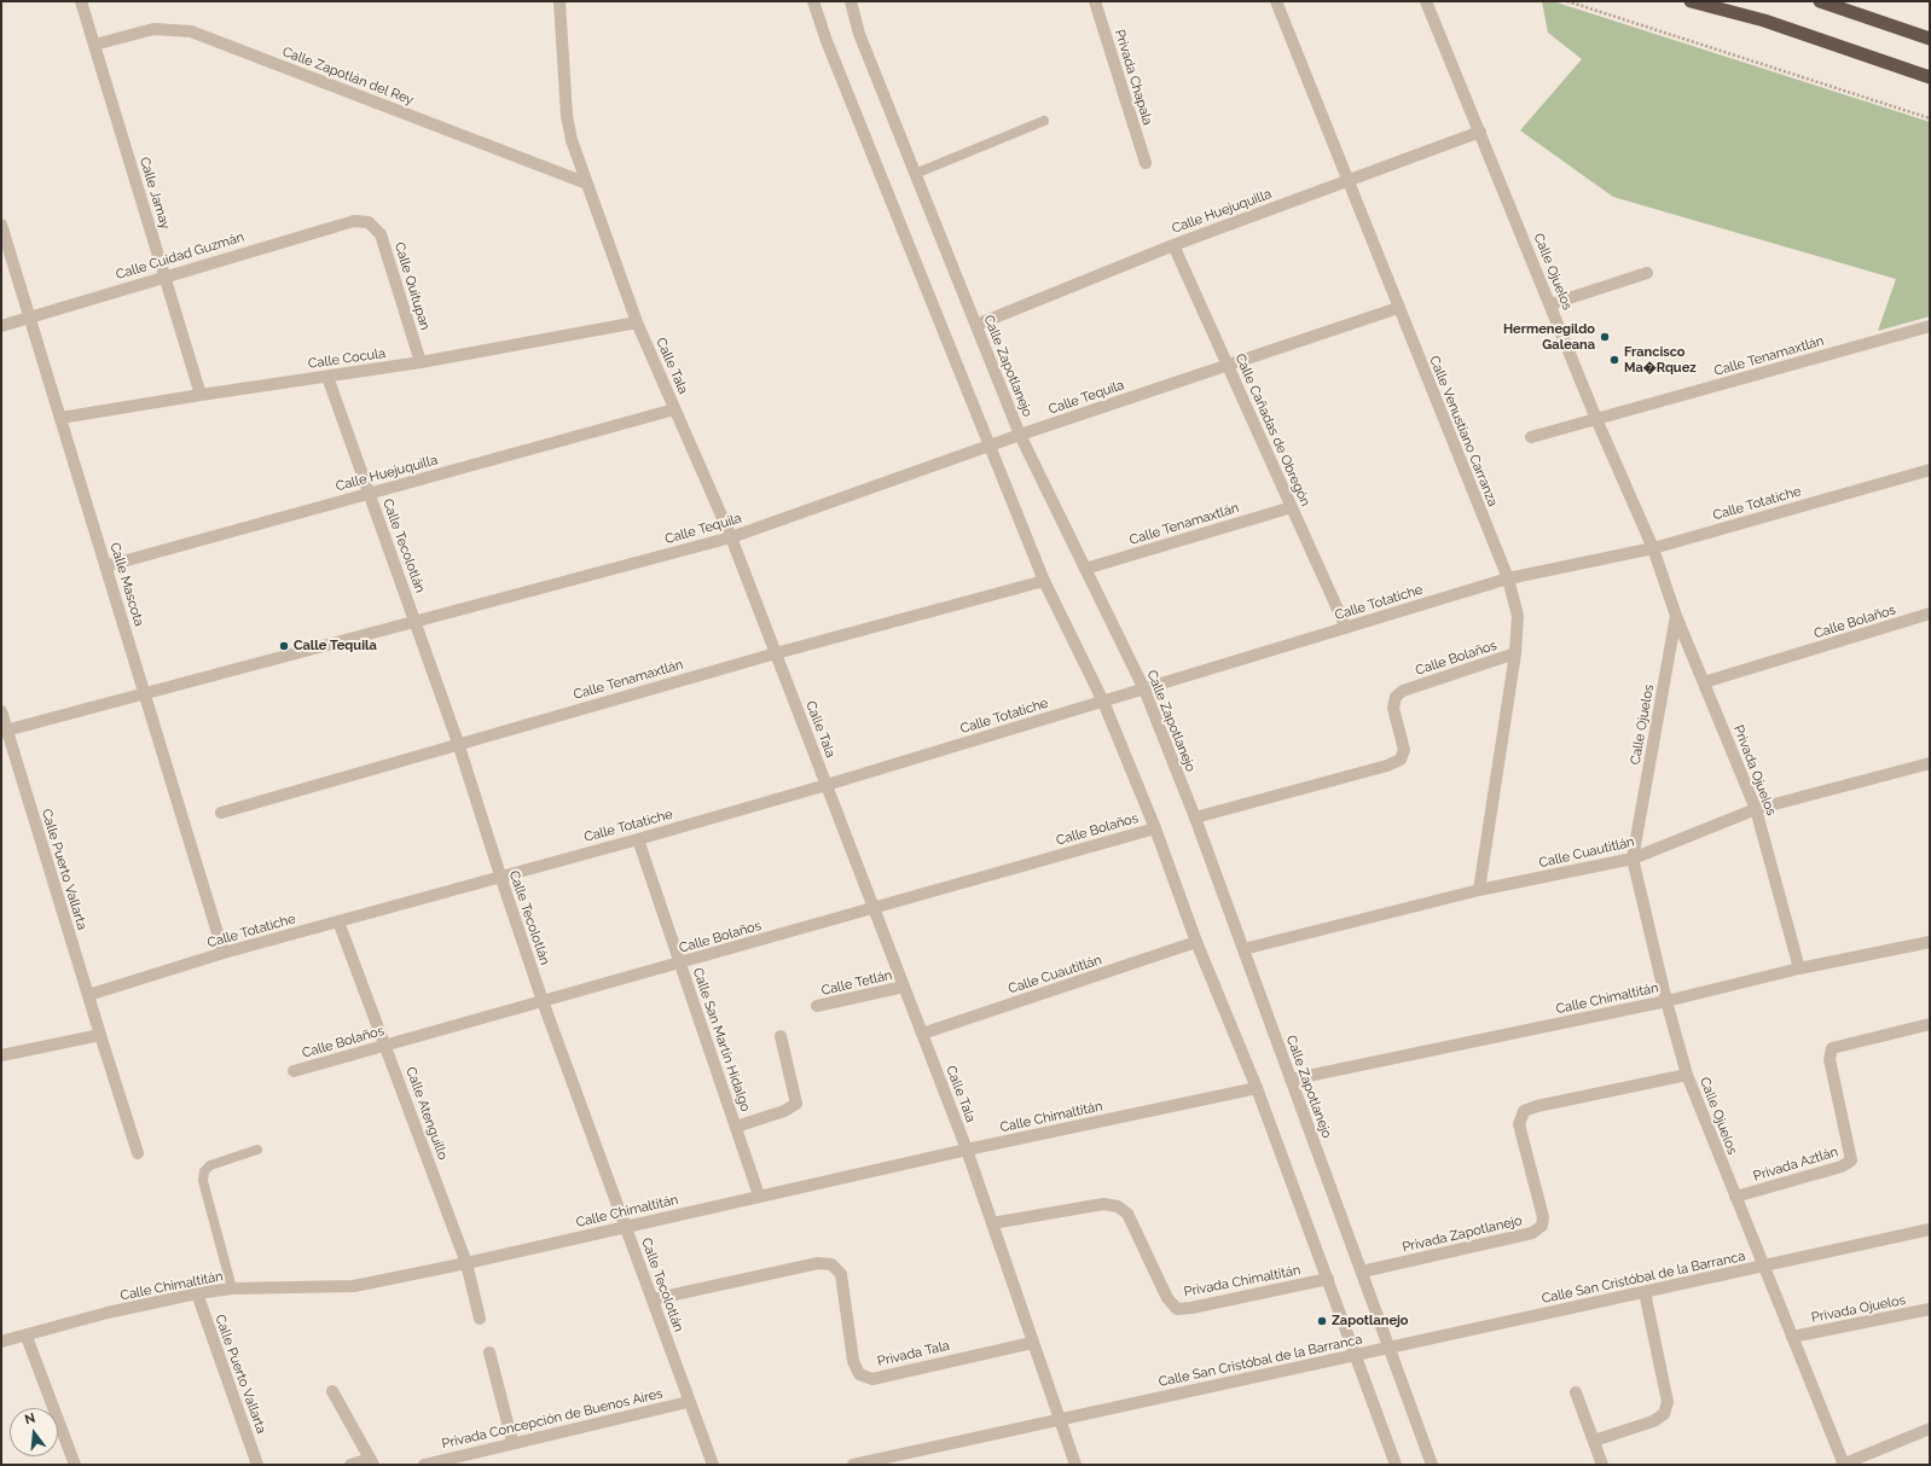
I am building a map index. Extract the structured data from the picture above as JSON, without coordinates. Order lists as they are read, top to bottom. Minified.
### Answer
{"streets":{"street":["Calle Zapotlán del Rey","Privada Chapala","Calle Jamay","Calle Huejuquilla","Calle Cuidad Guzmán","Calle Ojuelos","Calle Quitupan","Calle Tenamaxtlán","Calle Cocula","Calle Tala","Calle Zapotlanejo","Calle Tequila","Calle Cañadas de Obregón","Calle Venustiano Carranza","Calle Totatiche","Calle Tecolotlán","Calle Mascota","Calle Bolaños","Privada Ojuelos","Calle Cuautitlán","Calle Puerto Vallarta","Calle Tetlán","Calle Chimaltitán","Calle San Martín Hidalgo","Calle Atenguillo","Privada Aztlán","Privada Zapotlanejo","Calle San Cristóbal de la Barranca","Privada Chimaltitán","Privada Tala","Privada Concepción de Buenos Aires"]},"crossings":[["Calle Zapotlán del Rey","Calle Jamay"],["Calle Zapotlán del Rey","Calle Tala"],["Calle Jamay","Calle Cuidad Guzmán"],["Calle Jamay","Calle Cocula"],["Calle Huejuquilla","Calle Ojuelos"],["Calle Huejuquilla","Calle Tala"],["Calle Huejuquilla","Calle Zapotlanejo"],["Calle Huejuquilla","Calle Cañadas de Obregón"],["Calle Huejuquilla","Calle Venustiano Carranza"],["Calle Huejuquilla","Calle Tecolotlán"],["Calle Huejuquilla","Calle Mascota"],["Calle Cuidad Guzmán","Calle Quitupan"],["Calle Cuidad Guzmán","Calle Mascota"],["Calle Ojuelos","Calle Tenamaxtlán"],["Calle Ojuelos","Calle Totatiche"],["Calle Ojuelos","Privada Ojuelos"],["Calle Ojuelos","Calle Cuautitlán"],["Calle Ojuelos","Calle Chimaltitán"],["Calle Ojuelos","Privada Aztlán"],["Calle Ojuelos","Privada Zapotlanejo"],["Calle Ojuelos","Calle San Cristóbal de la Barranca"],["Calle Quitupan","Calle Cocula"],["Calle Tenamaxtlán","Calle Tala"],["Calle Tenamaxtlán","Calle Zapotlanejo"],["Calle Tenamaxtlán","Calle Cañadas de Obregón"],["Calle Tenamaxtlán","Calle Tecolotlán"],["Calle Cocula","Calle Tala"],["Calle Cocula","Calle Tecolotlán"],["Calle Cocula","Calle Mascota"],["Calle Tala","Calle Tequila"],["Calle Tala","Calle Totatiche"],["Calle Tala","Calle Bolaños"],["Calle Tala","Calle Cuautitlán"],["Calle Tala","Calle Tetlán"],["Calle Tala","Calle Chimaltitán"],["Calle Tala","Calle San Cristóbal de la Barranca"],["Calle Tala","Privada Chimaltitán"],["Calle Tala","Privada Tala"],["Calle Zapotlanejo","Calle Tequila"],["Calle Zapotlanejo","Calle Totatiche"],["Calle Zapotlanejo","Calle Bolaños"],["Calle Zapotlanejo","Calle Cuautitlán"],["Calle Zapotlanejo","Calle Chimaltitán"],["Calle Zapotlanejo","Privada Zapotlanejo"],["Calle Zapotlanejo","Calle San Cristóbal de la Barranca"],["Calle Tequila","Calle Cañadas de Obregón"],["Calle Tequila","Calle Venustiano Carranza"],["Calle Tequila","Calle Tecolotlán"],["Calle Tequila","Calle Mascota"],["Calle Tequila","Calle Puerto Vallarta"],["Calle Cañadas de Obregón","Calle Totatiche"],["Calle Venustiano Carranza","Calle Totatiche"],["Calle Venustiano Carranza","Calle Bolaños"],["Calle Venustiano Carranza","Calle Cuautitlán"],["Calle Totatiche","Calle Tecolotlán"],["Calle Totatiche","Calle Mascota"],["Calle Totatiche","Calle Puerto Vallarta"],["Calle Totatiche","Calle San Martín Hidalgo"],["Calle Totatiche","Calle Atenguillo"],["Calle Tecolotlán","Calle Bolaños"],["Calle Tecolotlán","Calle Chimaltitán"],["Calle Tecolotlán","Privada Tala"],["Calle Tecolotlán","Privada Concepción de Buenos Aires"],["Calle Bolaños","Privada Ojuelos"],["Calle Bolaños","Calle San Martín Hidalgo"],["Calle Bolaños","Calle Atenguillo"],["Privada Ojuelos","Calle Cuautitlán"],["Privada Ojuelos","Calle Chimaltitán"],["Calle Puerto Vallarta","Calle Chimaltitán"],["Calle Chimaltitán","Calle San Martín Hidalgo"],["Calle Chimaltitán","Calle Atenguillo"]],"places":["Hermenegildo Galeana","Francisco Ma�Rquez","Calle Tequila","Zapotlanejo"],"north":"top"}
